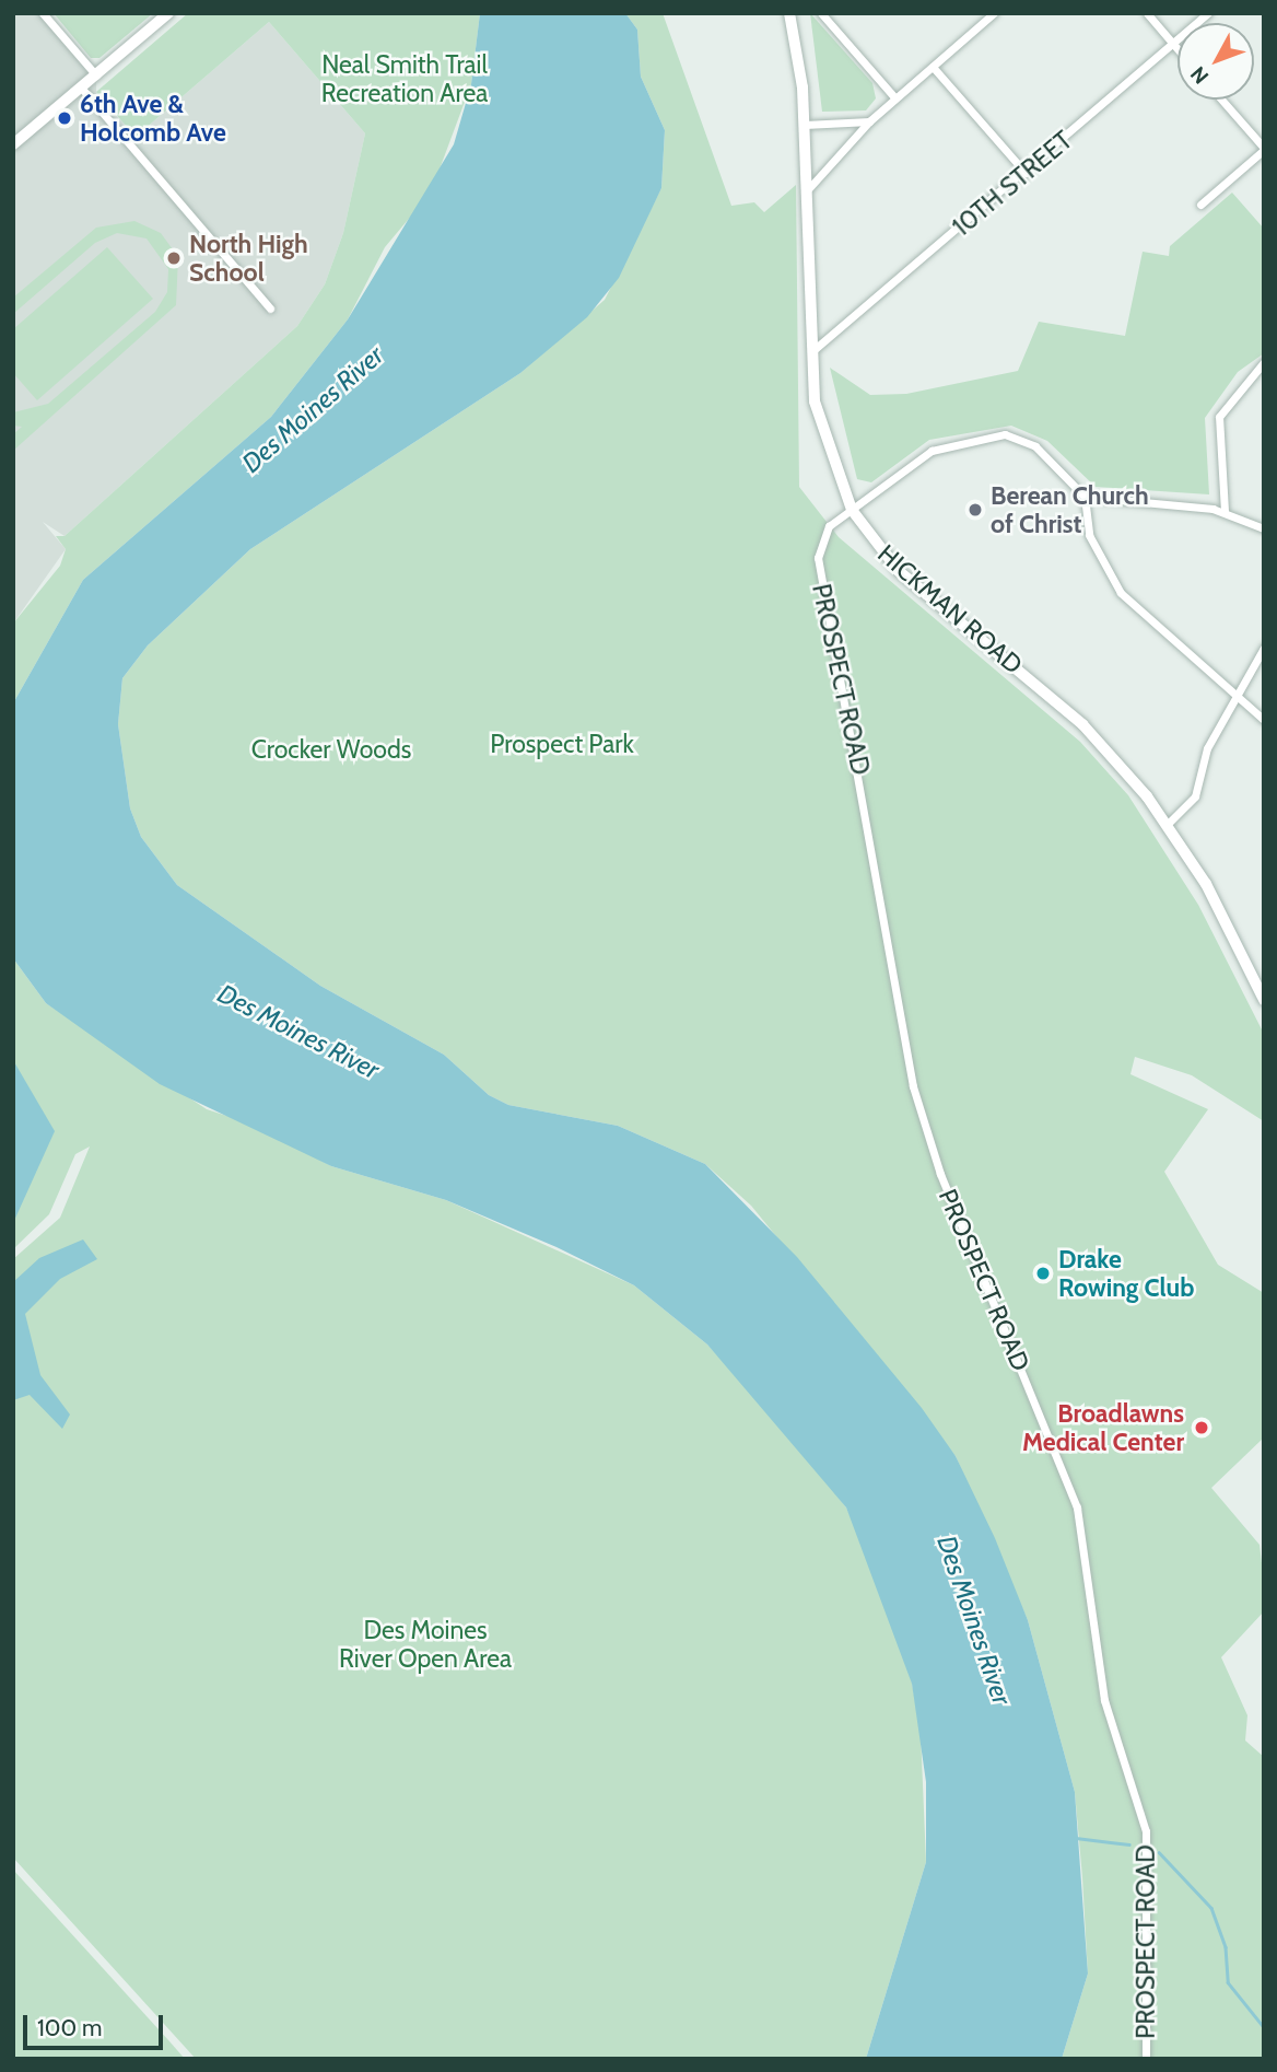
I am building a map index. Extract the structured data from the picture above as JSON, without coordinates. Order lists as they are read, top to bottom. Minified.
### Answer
{"streets":{"main road":["HICKMAN ROAD"],"street":["10TH STREET","PROSPECT ROAD"]},"crossings":[["10TH STREET","HICKMAN ROAD"],["HICKMAN ROAD","PROSPECT ROAD"]],"water":["Des Moines River"],"parks":["Neal Smith Trail Recreation Area","Prospect Park","Crocker Woods","Des Moines River Open Area"],"places":["6th Ave & Holcomb Ave","North High School","Berean Church of Christ","Drake Rowing Club","Broadlawns Medical Center"],"scale_bar":"100 m","north":"bottom left"}
